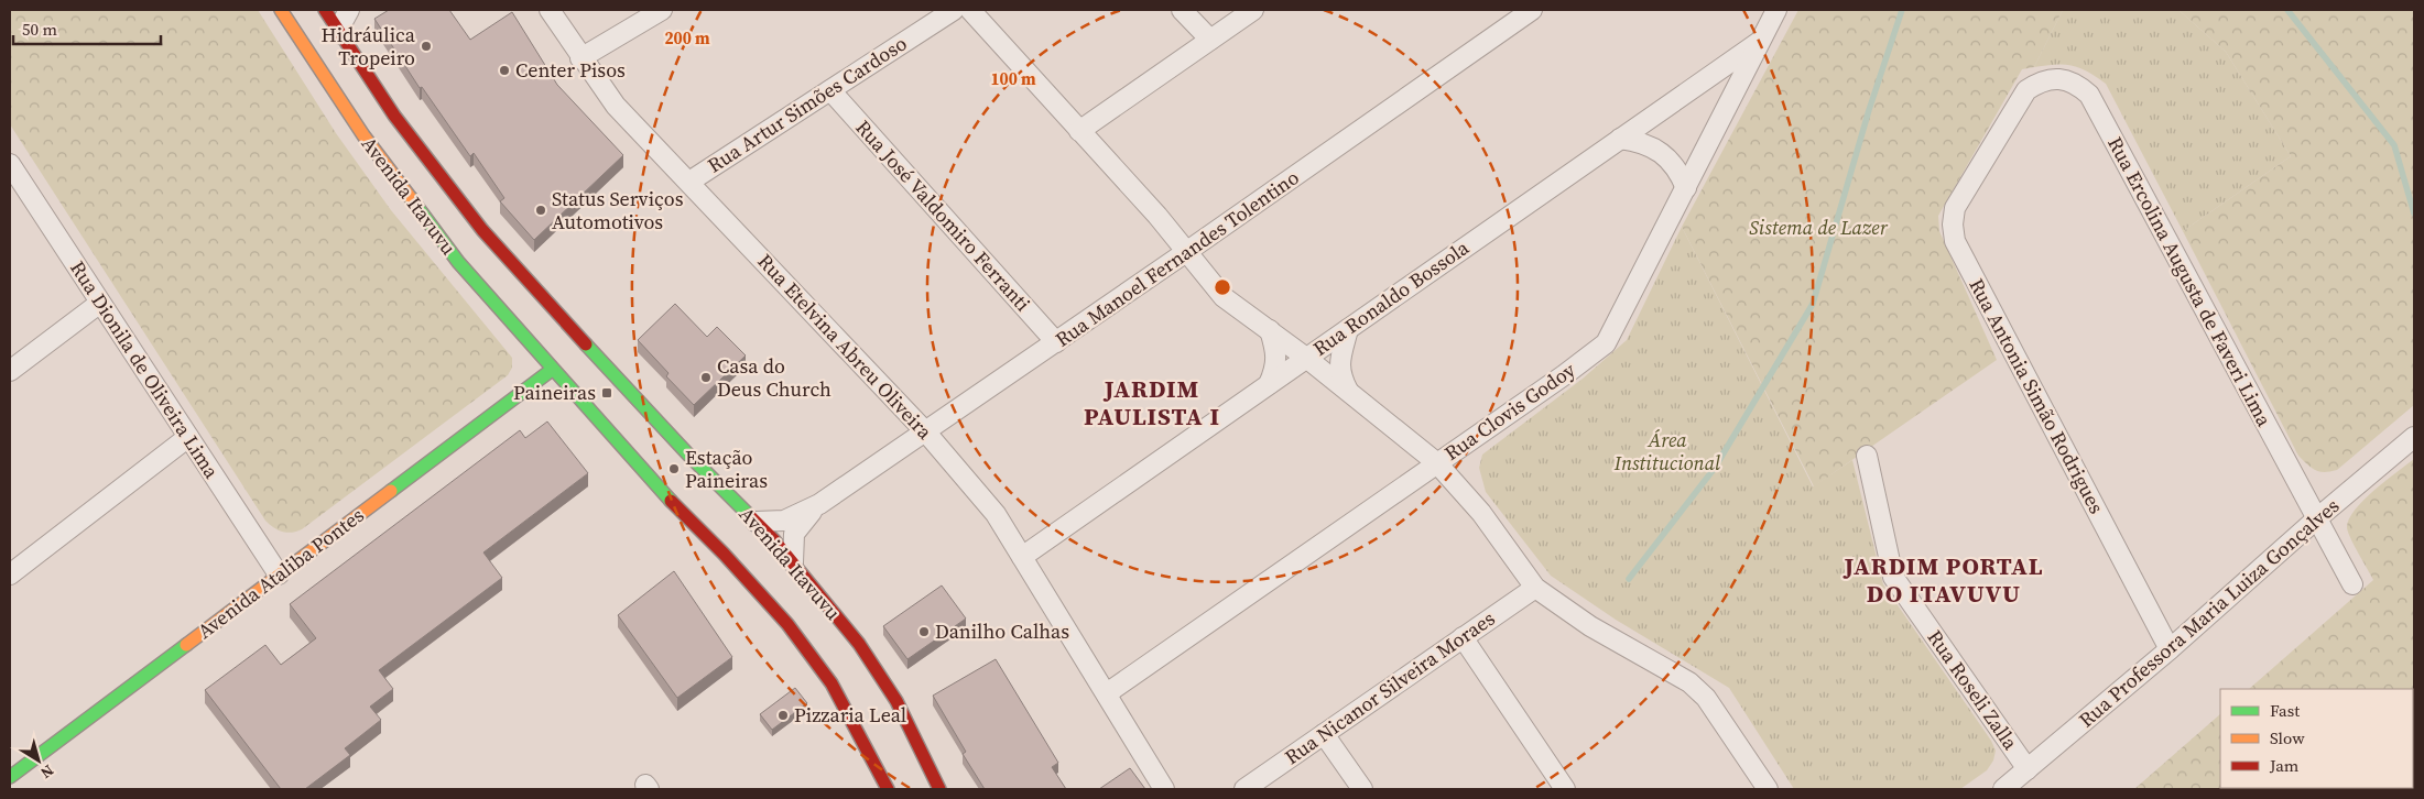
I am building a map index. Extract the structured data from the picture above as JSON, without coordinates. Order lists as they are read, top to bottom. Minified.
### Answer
{"streets":{"main road":["Avenida Itavuvu","Avenida Ataliba Pontes"],"street":["Rua Artur Simões Cardoso","Rua José Valdomiro Ferranti","Rua Manoel Fernandes Tolentino","Rua Ercolina Augusta de Faveri Lima","Rua Ronaldo Bossola","Rua Etelvina Abreu Oliveira","Rua Dionila de Oliveira Lima","Rua Antonia Simão Rodrigues","Rua Clovis Godoy","Rua Professora Maria Luiza Gonçalves","Rua Nicanor Silveira Moraes","Rua Roseli Zalla"]},"crossings":[["Rua Artur Simões Cardoso","Rua José Valdomiro Ferranti"],["Rua Artur Simões Cardoso","Rua Etelvina Abreu Oliveira"],["Avenida Itavuvu","Rua Manoel Fernandes Tolentino"],["Avenida Itavuvu","Avenida Ataliba Pontes"],["Rua José Valdomiro Ferranti","Rua Manoel Fernandes Tolentino"],["Rua Manoel Fernandes Tolentino","Rua Etelvina Abreu Oliveira"],["Rua Ercolina Augusta de Faveri Lima","Rua Antonia Simão Rodrigues"],["Rua Ercolina Augusta de Faveri Lima","Rua Professora Maria Luiza Gonçalves"],["Rua Ronaldo Bossola","Rua Etelvina Abreu Oliveira"],["Rua Ronaldo Bossola","Rua Clovis Godoy"],["Rua Etelvina Abreu Oliveira","Rua Clovis Godoy"],["Rua Dionila de Oliveira Lima","Avenida Ataliba Pontes"],["Rua Antonia Simão Rodrigues","Rua Professora Maria Luiza Gonçalves"],["Rua Professora Maria Luiza Gonçalves","Rua Roseli Zalla"]],"districts":["JARDIM PAULISTA I","JARDIM PORTAL DO ITAVUVU"],"parks":["Sistema de Lazer","Área Institucional"],"places":{"other":["Hidráulica Tropeiro","Center Pisos","Status Serviços Automotivos","Casa do Deus Church","Estação Paineiras","Danilho Calhas","Pizzaria Leal"],"transit":["Paineiras"]},"legend":["Fast","Slow","Jam"],"scale_bar":"50 m","north":"bottom right","rings":["200 m","100 m"]}
